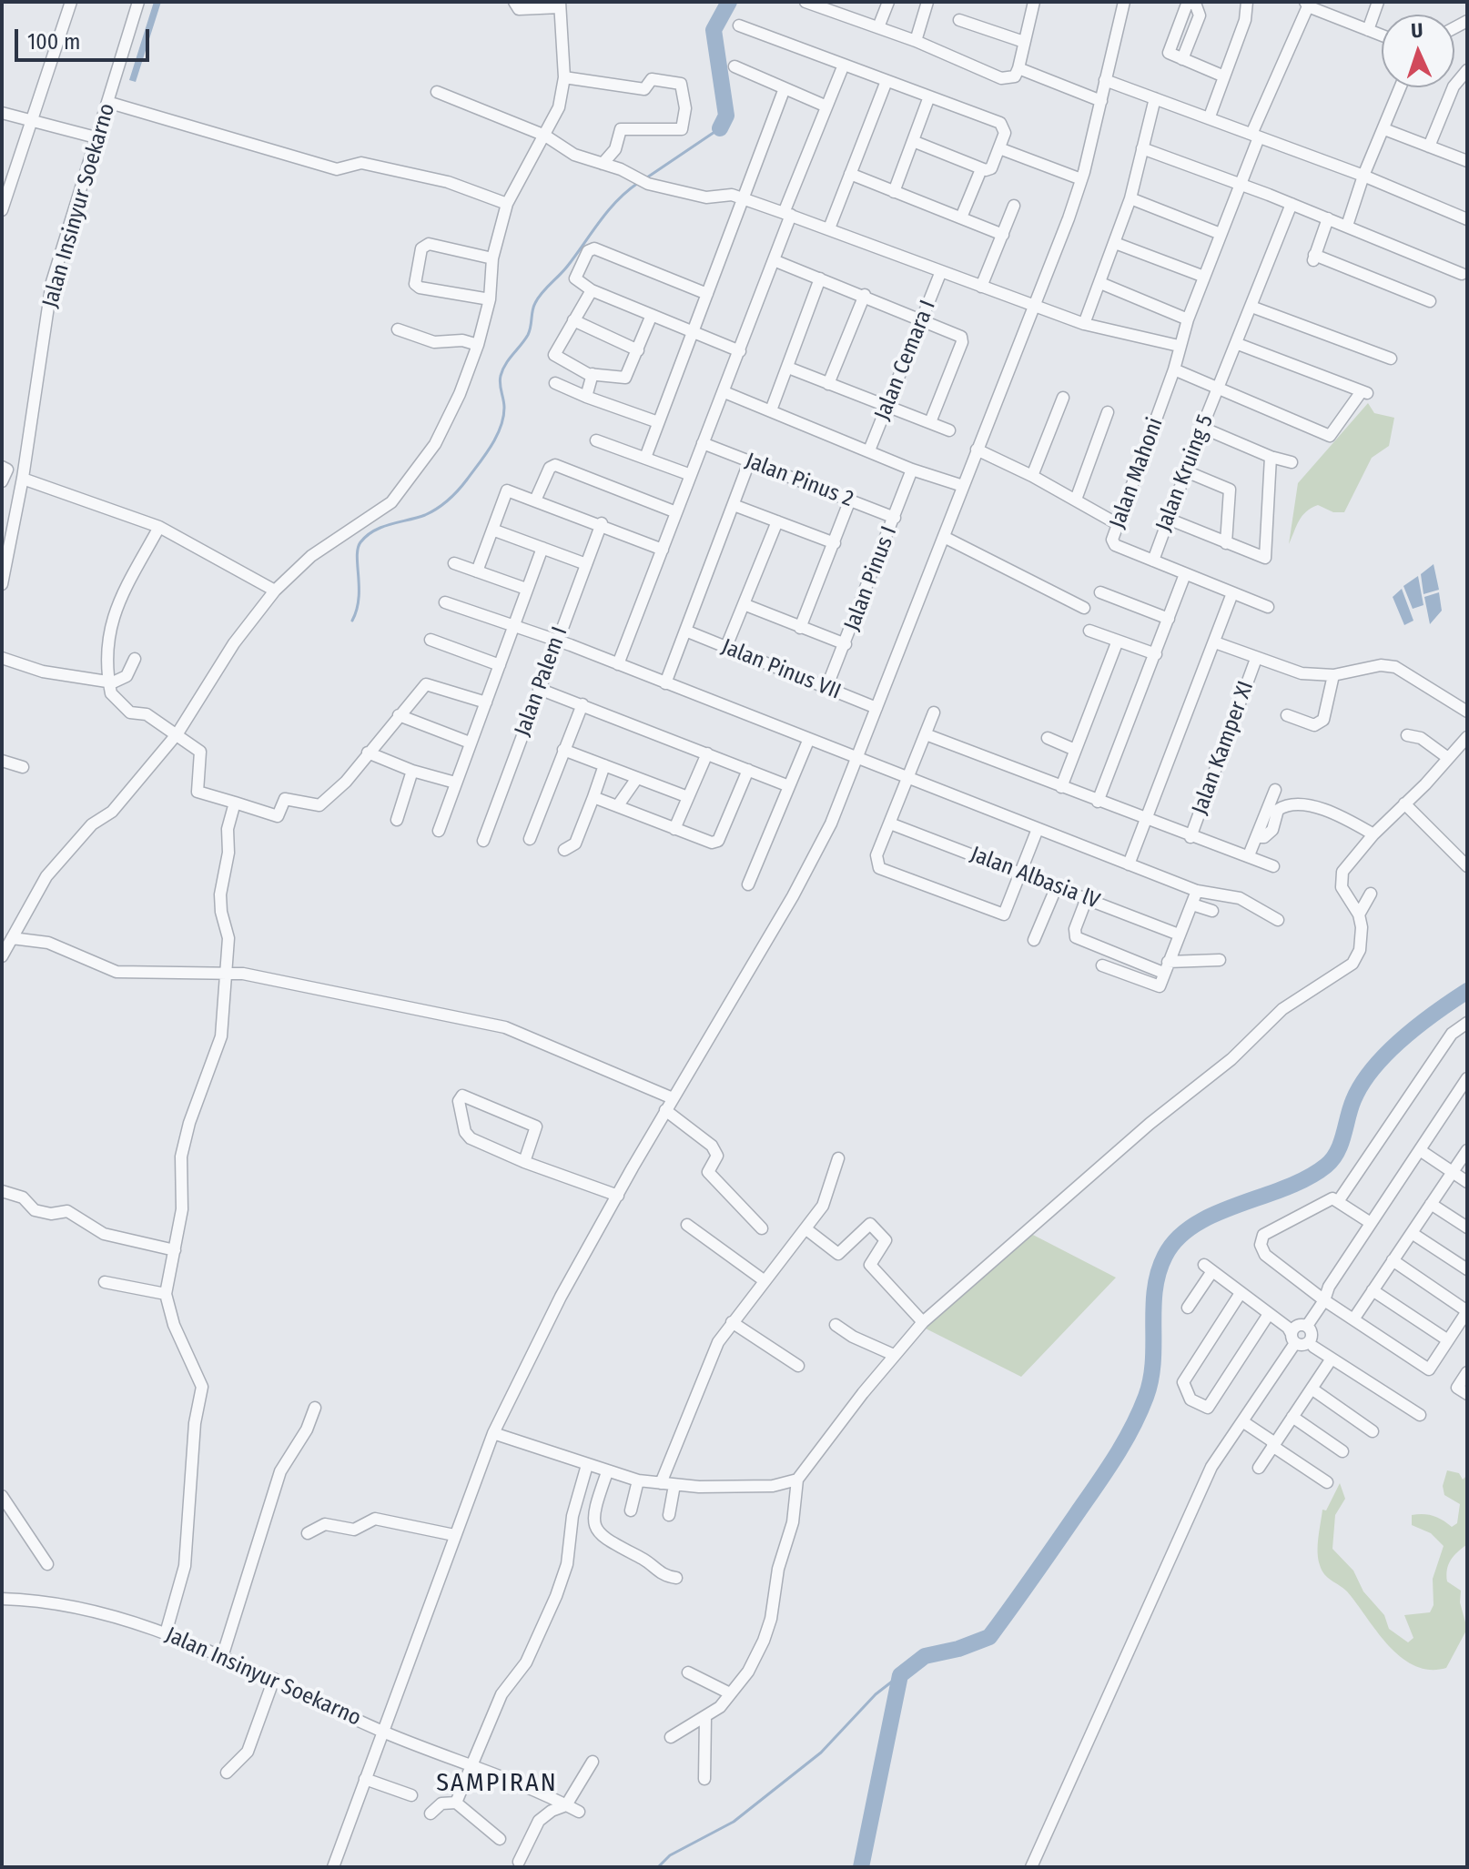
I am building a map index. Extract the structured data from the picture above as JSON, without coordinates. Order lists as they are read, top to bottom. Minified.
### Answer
{"streets":{"street":["Jalan Insinyur Soekarno","Jalan Cemara I","Jalan Mahoni","Jalan Kruing 5","Jalan Pinus 2","Jalan Pinus I","Jalan Pinus VII","Jalan Palem I","Jalan Kamper XI","Jalan Albasia lV"]},"crossings":[["Jalan Mahoni","Jalan Kruing 5"],["Jalan Pinus 2","Jalan Pinus I"],["Jalan Pinus I","Jalan Pinus VII"]],"districts":["SAMPIRAN"],"scale_bar":"100 m","north":"top"}
